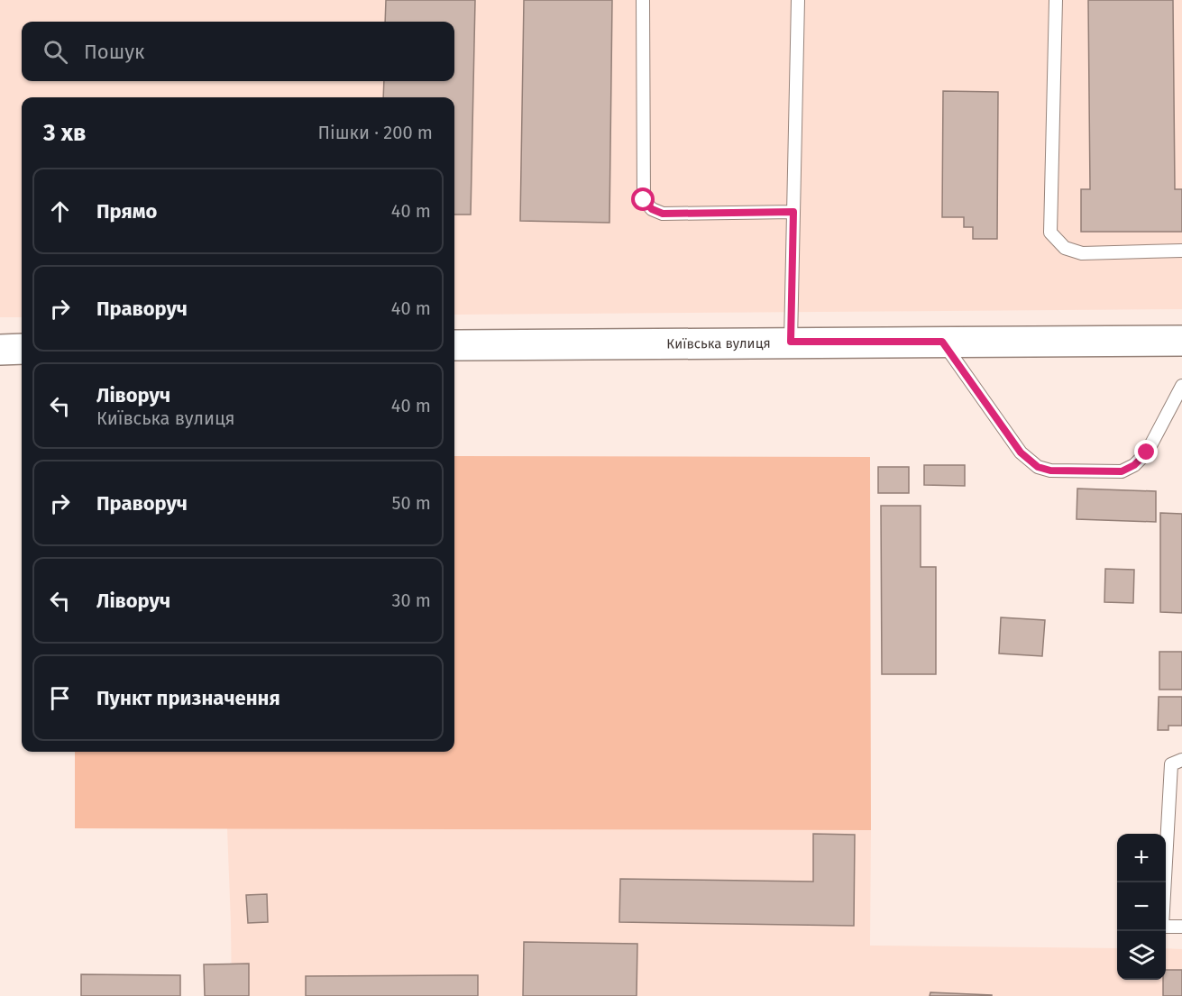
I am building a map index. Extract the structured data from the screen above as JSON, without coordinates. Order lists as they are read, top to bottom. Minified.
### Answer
{"streets":{"main road":["Київська вулиця"]},"page":{"search":"Пошук","heading":["3 хв","Пішки · 200 m"],"list":[["Прямо","40 m"],["Праворуч","40 m"],["Ліворуч","Київська вулиця","40 m"],["Праворуч","50 m"],["Ліворуч","30 m"],"Пункт призначення"],"map_buttons":["+","−"]}}
